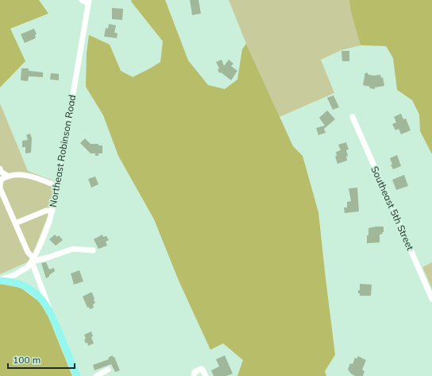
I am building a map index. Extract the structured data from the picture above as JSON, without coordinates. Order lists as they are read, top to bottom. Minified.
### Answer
{"streets":{"street":["Northeast Robinson Road","Southeast 5th Street"]},"scale_bar":"100 m"}
